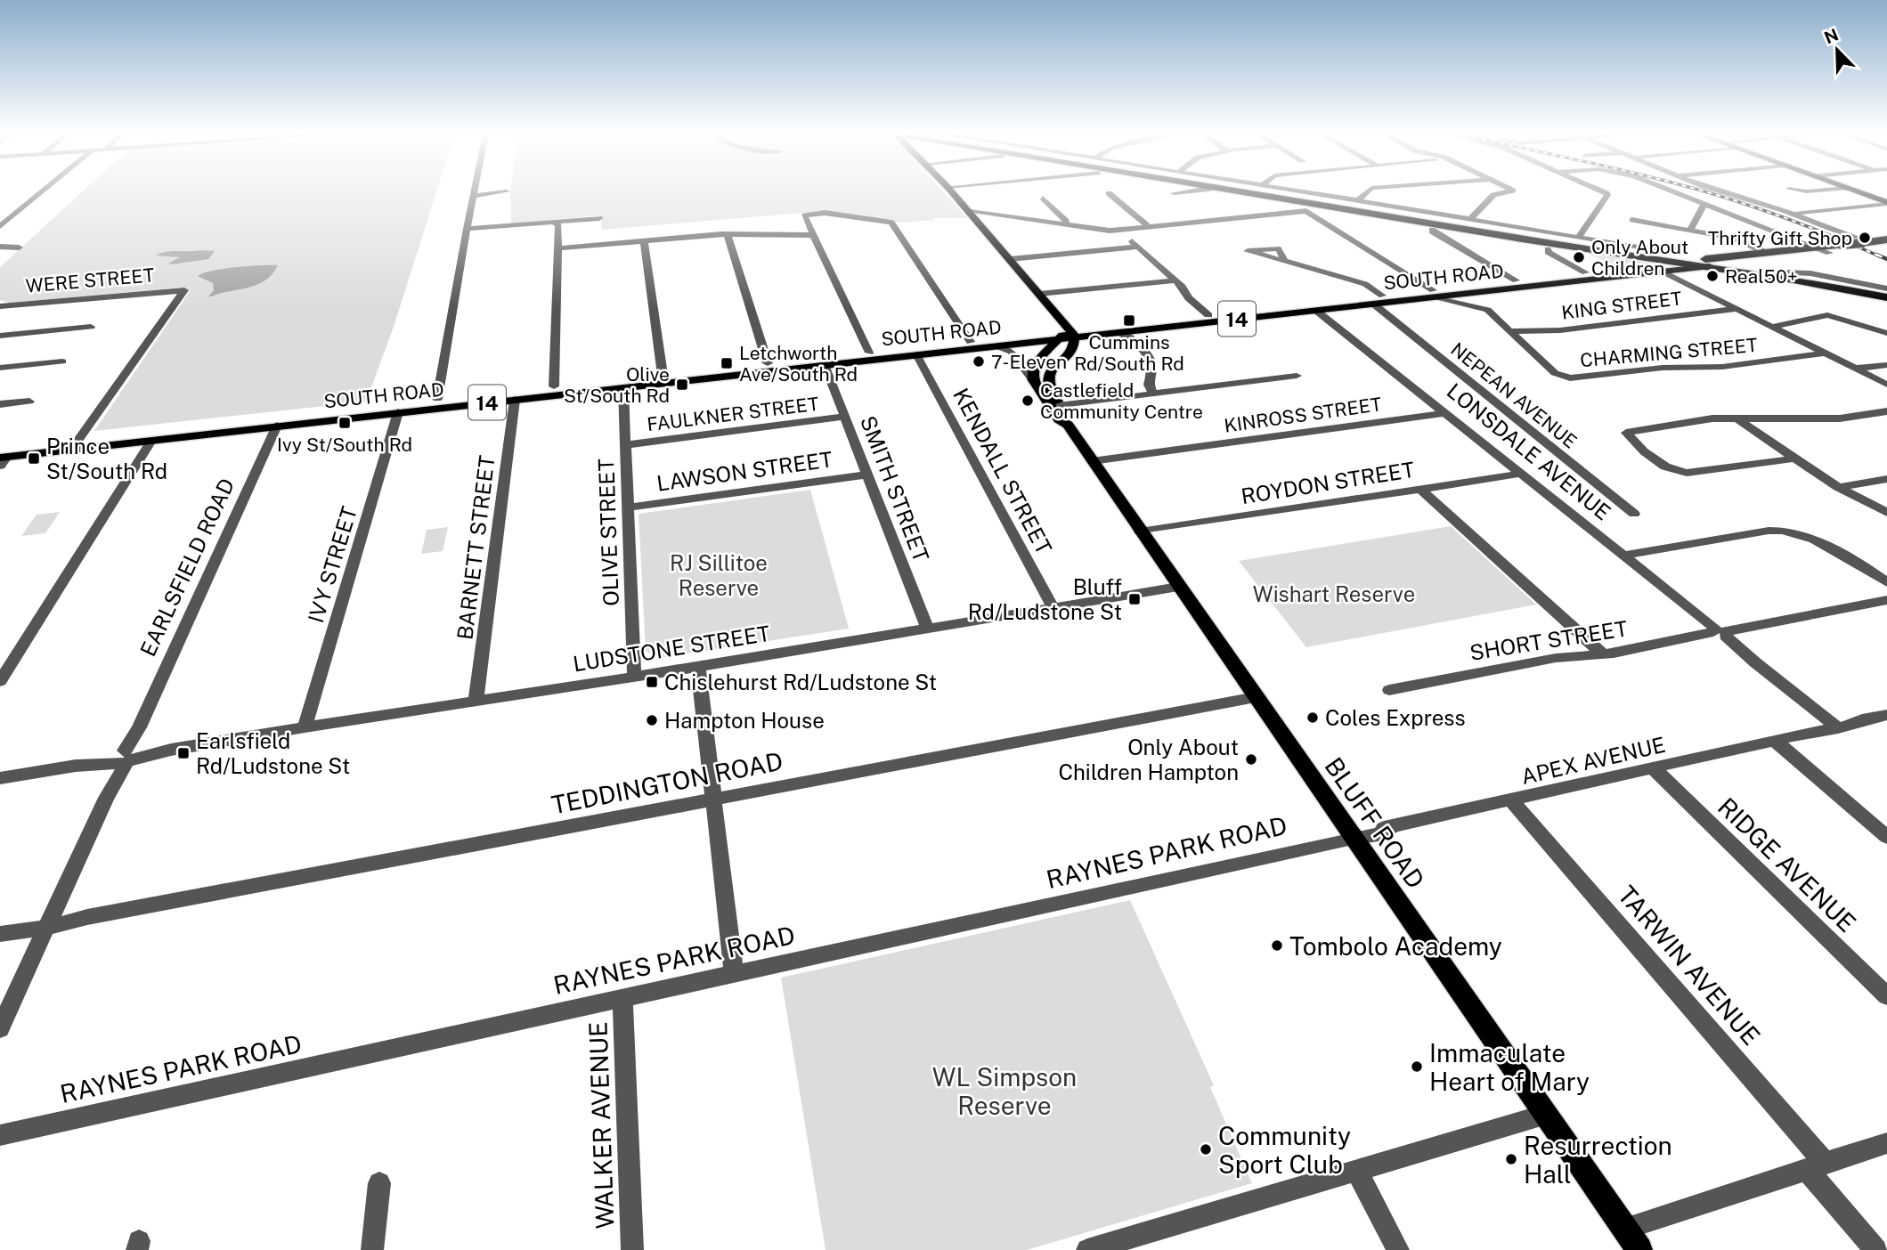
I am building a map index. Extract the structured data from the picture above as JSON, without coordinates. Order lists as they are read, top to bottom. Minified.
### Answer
{"streets":{"main road":["SOUTH ROAD","14","BLUFF ROAD"],"street":["WERE STREET","KING STREET","CHARMING STREET","NEPEAN AVENUE","FAULKNER STREET","KINROSS STREET","LONSDALE AVENUE","LAWSON STREET","KENDALL STREET","ROYDON STREET","SMITH STREET","OLIVE STREET","BARNETT STREET","IVY STREET","EARLSFIELD ROAD","SHORT STREET","LUDSTONE STREET","APEX AVENUE","TEDDINGTON ROAD","RAYNES PARK ROAD","RIDGE AVENUE","TARWIN AVENUE","WALKER AVENUE"]},"crossings":[["SOUTH ROAD","WERE STREET"],["SOUTH ROAD","CHARMING STREET"],["SOUTH ROAD","NEPEAN AVENUE"],["SOUTH ROAD","LONSDALE AVENUE"],["SOUTH ROAD","KENDALL STREET"],["SOUTH ROAD","SMITH STREET"],["SOUTH ROAD","OLIVE STREET"],["SOUTH ROAD","BARNETT STREET"],["SOUTH ROAD","IVY STREET"],["SOUTH ROAD","EARLSFIELD ROAD"],["SOUTH ROAD","BLUFF ROAD"],["KING STREET","CHARMING STREET"],["FAULKNER STREET","SMITH STREET"],["FAULKNER STREET","OLIVE STREET"],["KINROSS STREET","LONSDALE AVENUE"],["KINROSS STREET","BLUFF ROAD"],["LONSDALE AVENUE","ROYDON STREET"],["LONSDALE AVENUE","SHORT STREET"],["LONSDALE AVENUE","APEX AVENUE"],["LAWSON STREET","SMITH STREET"],["LAWSON STREET","OLIVE STREET"],["KENDALL STREET","LUDSTONE STREET"],["ROYDON STREET","BLUFF ROAD"],["SMITH STREET","LUDSTONE STREET"],["OLIVE STREET","LUDSTONE STREET"],["BARNETT STREET","LUDSTONE STREET"],["IVY STREET","LUDSTONE STREET"],["EARLSFIELD ROAD","LUDSTONE STREET"],["EARLSFIELD ROAD","TEDDINGTON ROAD"],["LUDSTONE STREET","BLUFF ROAD"],["APEX AVENUE","BLUFF ROAD"],["APEX AVENUE","RAYNES PARK ROAD"],["APEX AVENUE","RIDGE AVENUE"],["APEX AVENUE","TARWIN AVENUE"],["TEDDINGTON ROAD","BLUFF ROAD"],["BLUFF ROAD","RAYNES PARK ROAD"],["RAYNES PARK ROAD","WALKER AVENUE"]],"parks":["RJ Sillitoe Reserve","Wishart Reserve","WL Simpson Reserve"],"places":{"other":["Thrifty Gift Shop","Only About Children","Real50+","7-Eleven","Castlefield Community Centre","Coles Express","Hampton House","Only About Children Hampton","Tombolo Academy","Immaculate Heart of Mary","Community Sport Club","Resurrection Hall"],"transit":["Cummins Rd/South Rd","Letchworth Ave/South Rd","Olive St/South Rd","Ivy St/South Rd","Prince St/South Rd","Bluff Rd/Ludstone St","Chislehurst Rd/Ludstone St","Earlsfield Rd/Ludstone St"]},"north":"top left"}
